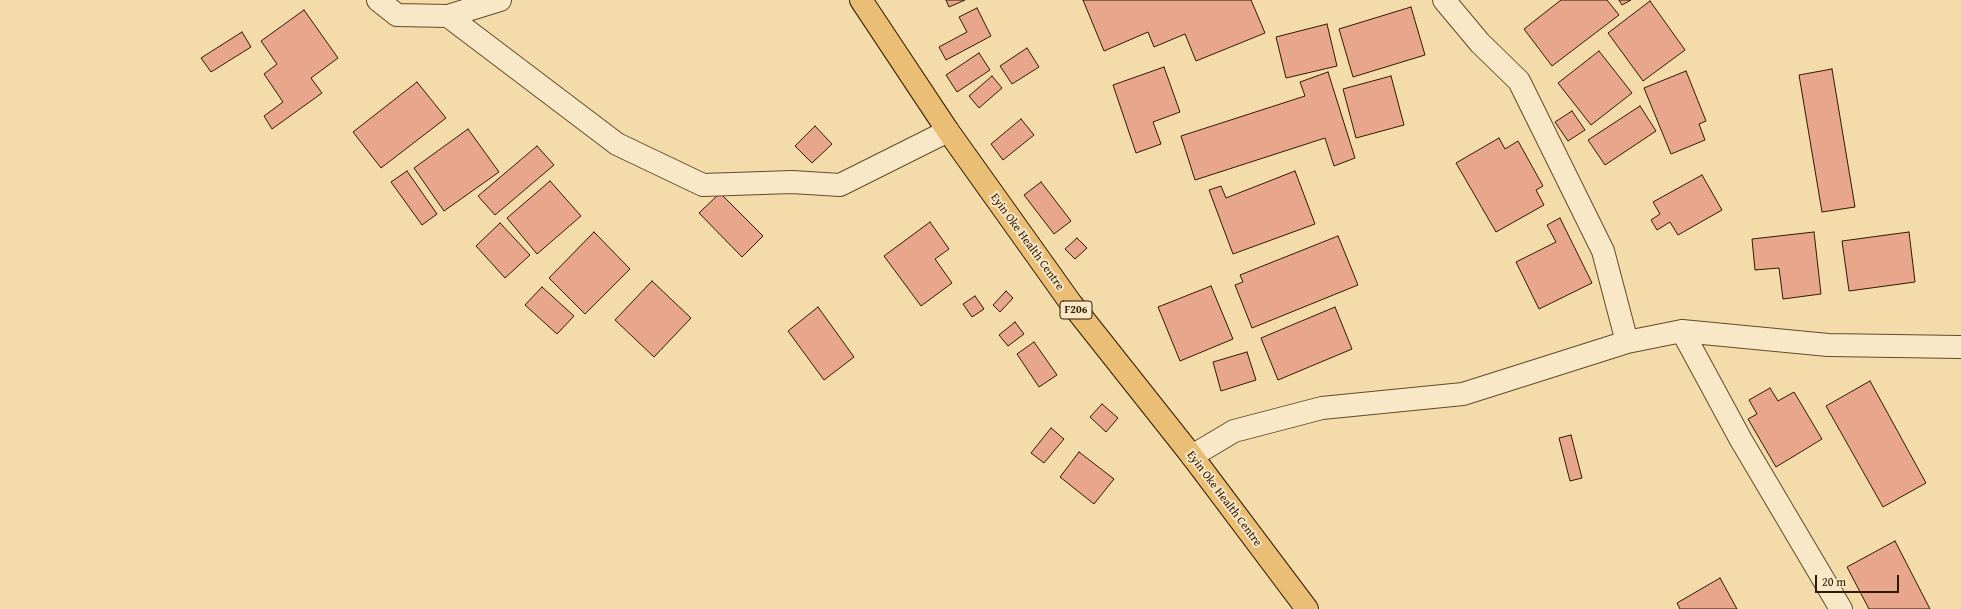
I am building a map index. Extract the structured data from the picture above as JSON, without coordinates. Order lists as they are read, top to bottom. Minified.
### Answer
{"streets":{"main road":["Eyin Oke Health Centre","F206"]},"scale_bar":"20 m"}
